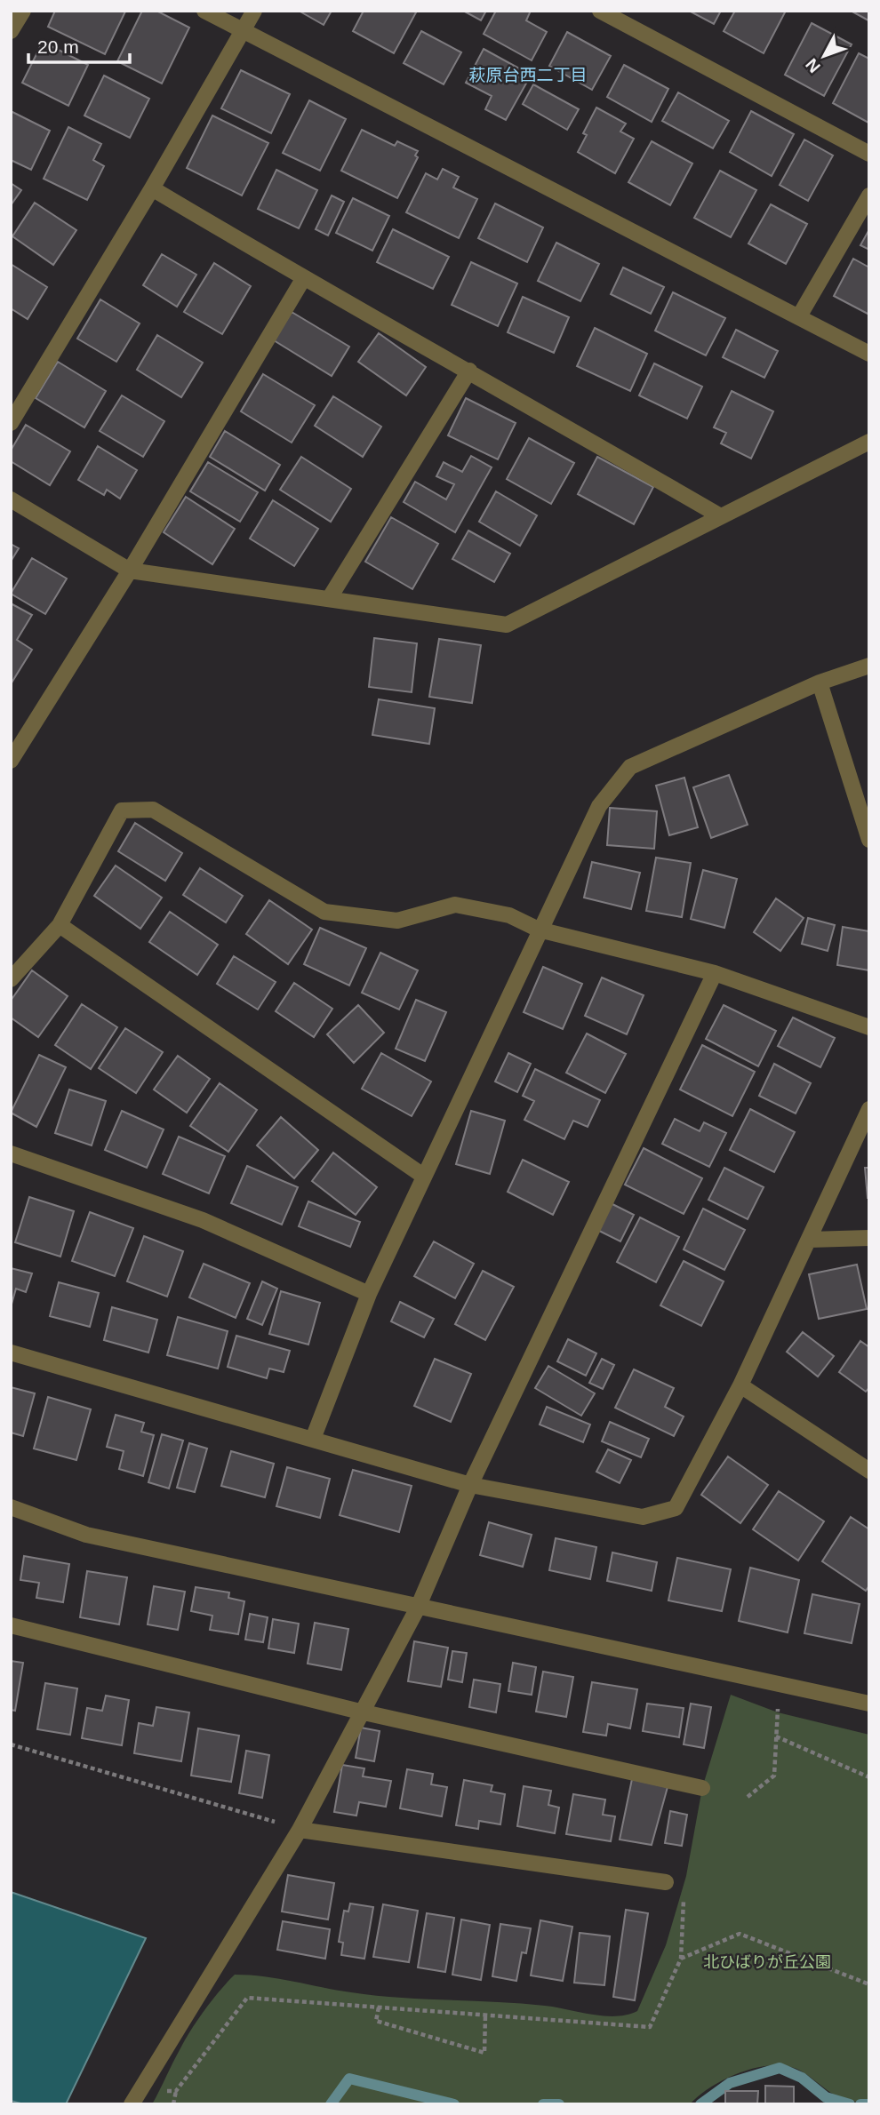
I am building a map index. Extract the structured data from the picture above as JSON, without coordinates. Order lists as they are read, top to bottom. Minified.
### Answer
{"districts":["萩原台西二丁目"],"parks":["北ひばりが丘公園"],"scale_bar":"20 m","north":"bottom left"}
